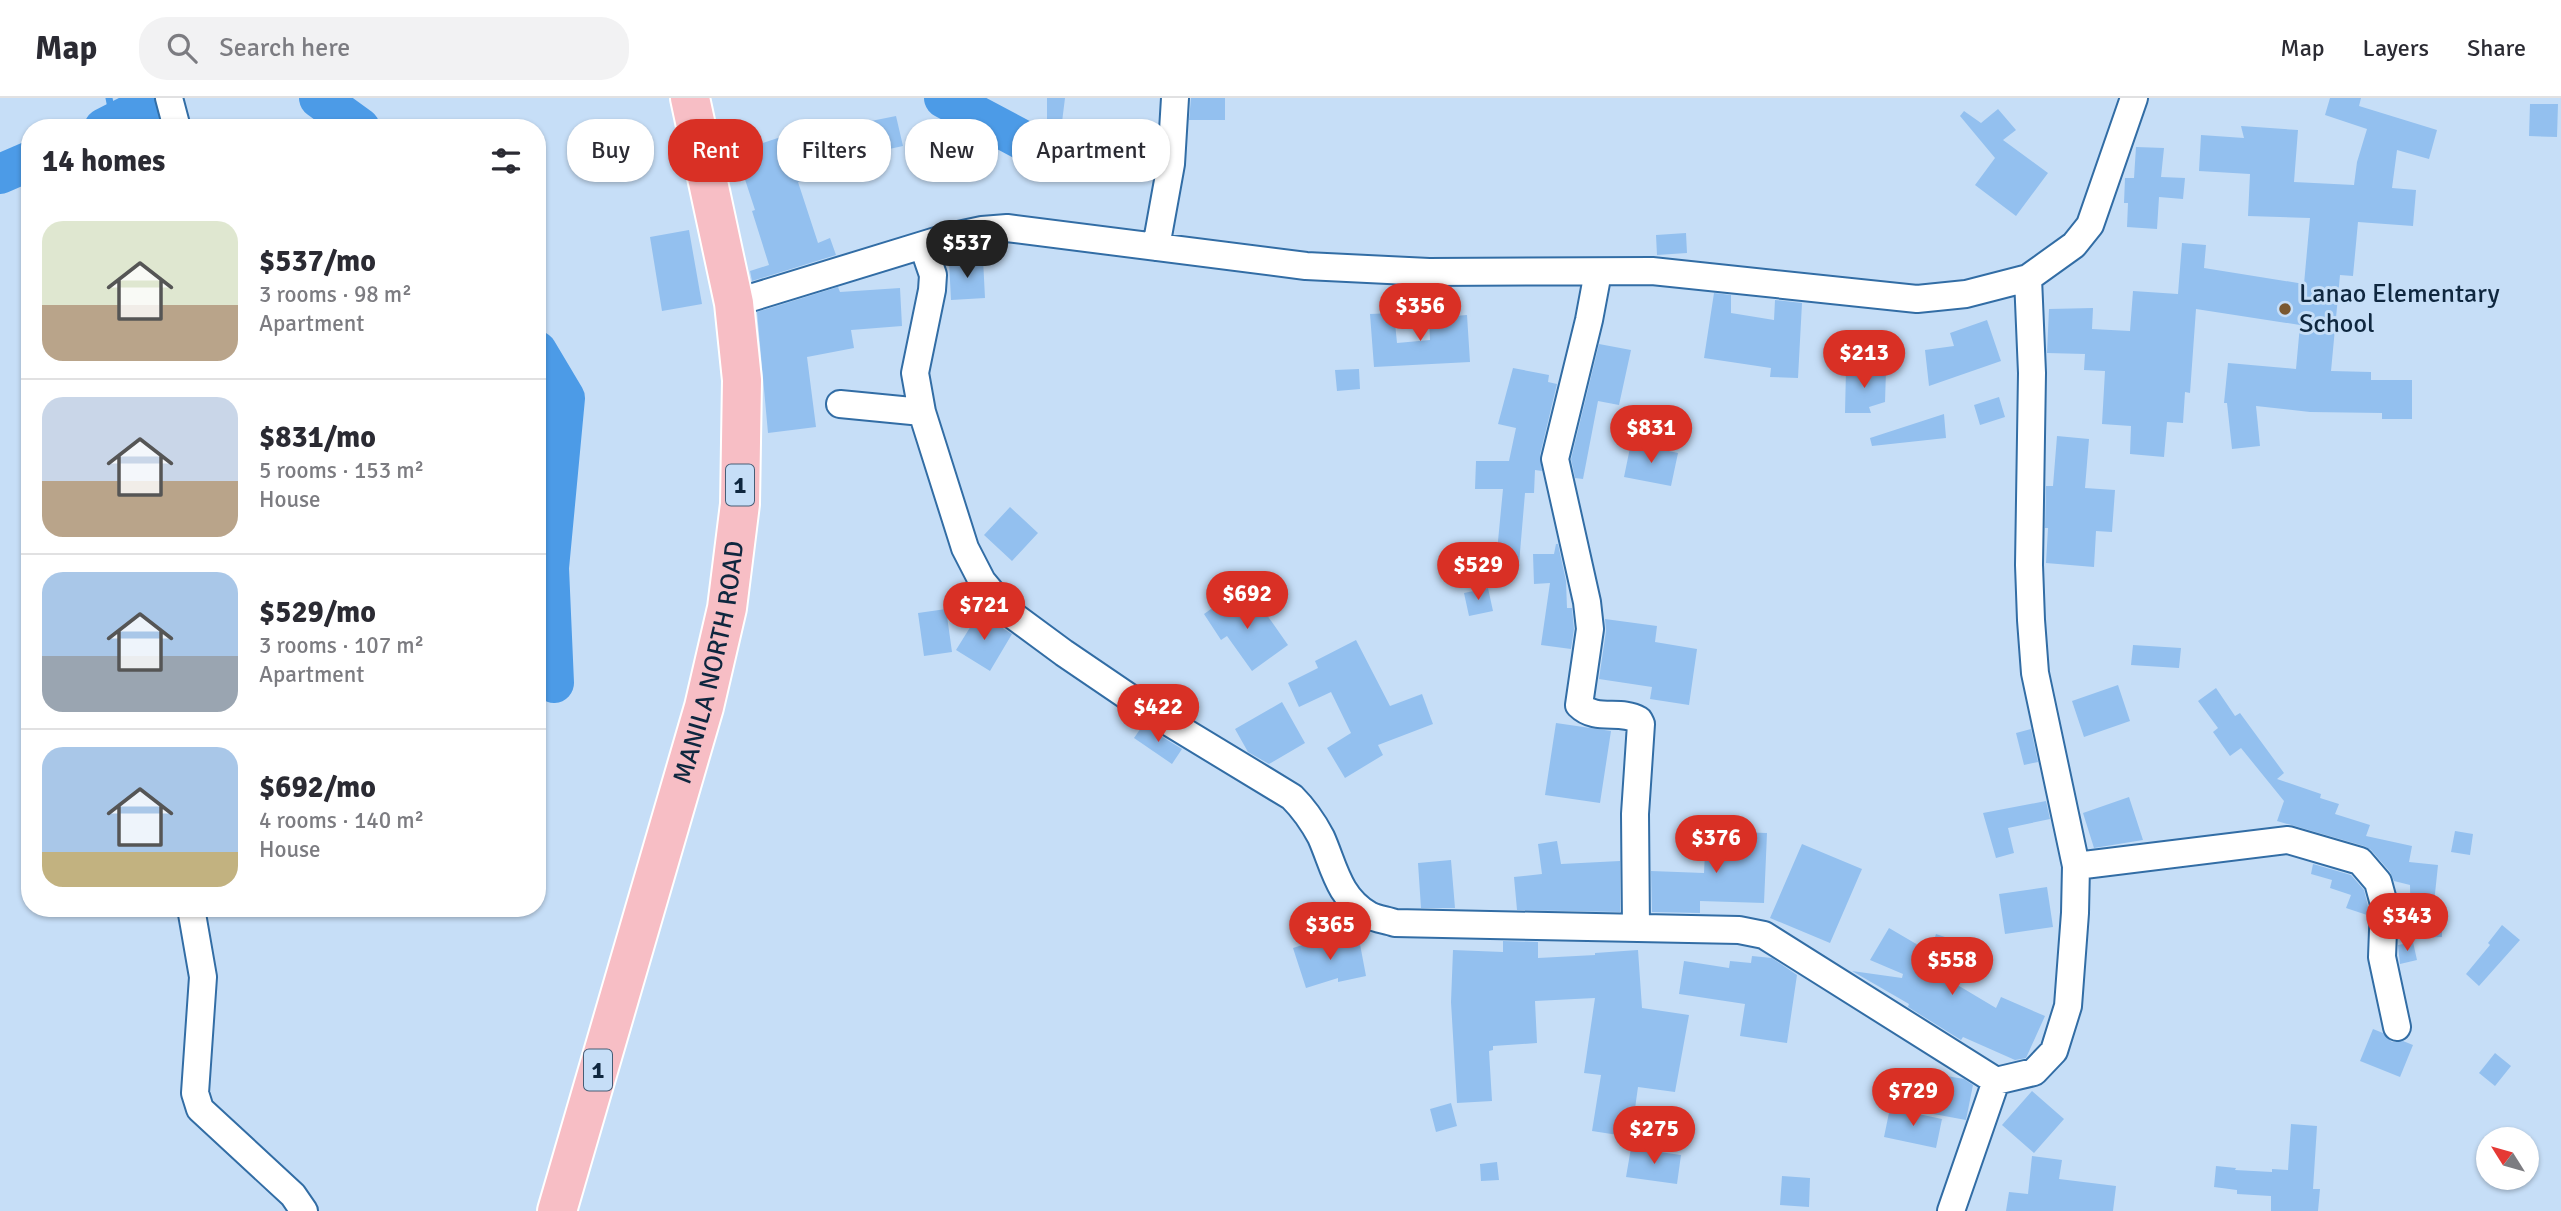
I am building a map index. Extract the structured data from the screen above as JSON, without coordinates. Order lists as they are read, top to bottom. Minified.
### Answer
{"streets":{"highway":["1","MANILA NORTH ROAD"]},"places":["Lanao Elementary School"],"north":"top left","page":{"header":"Map","search":"Search here","nav":["Map","Layers","Share"],"chip":["Buy","Rent","Filters","New","Apartment"],"heading":"14 homes","list":[{"name":"$537/mo","note":"3 rooms · 98 m² · Apartment"},{"name":"$831/mo","note":"5 rooms · 153 m² · House"},{"name":"$529/mo","note":"3 rooms · 107 m² · Apartment"},{"name":"$692/mo","note":"4 rooms · 140 m² · House"}],"price":["$537","$356","$213","$831","$529","$692","$721","$422","$376","$343","$365","$558","$729","$275"]}}
